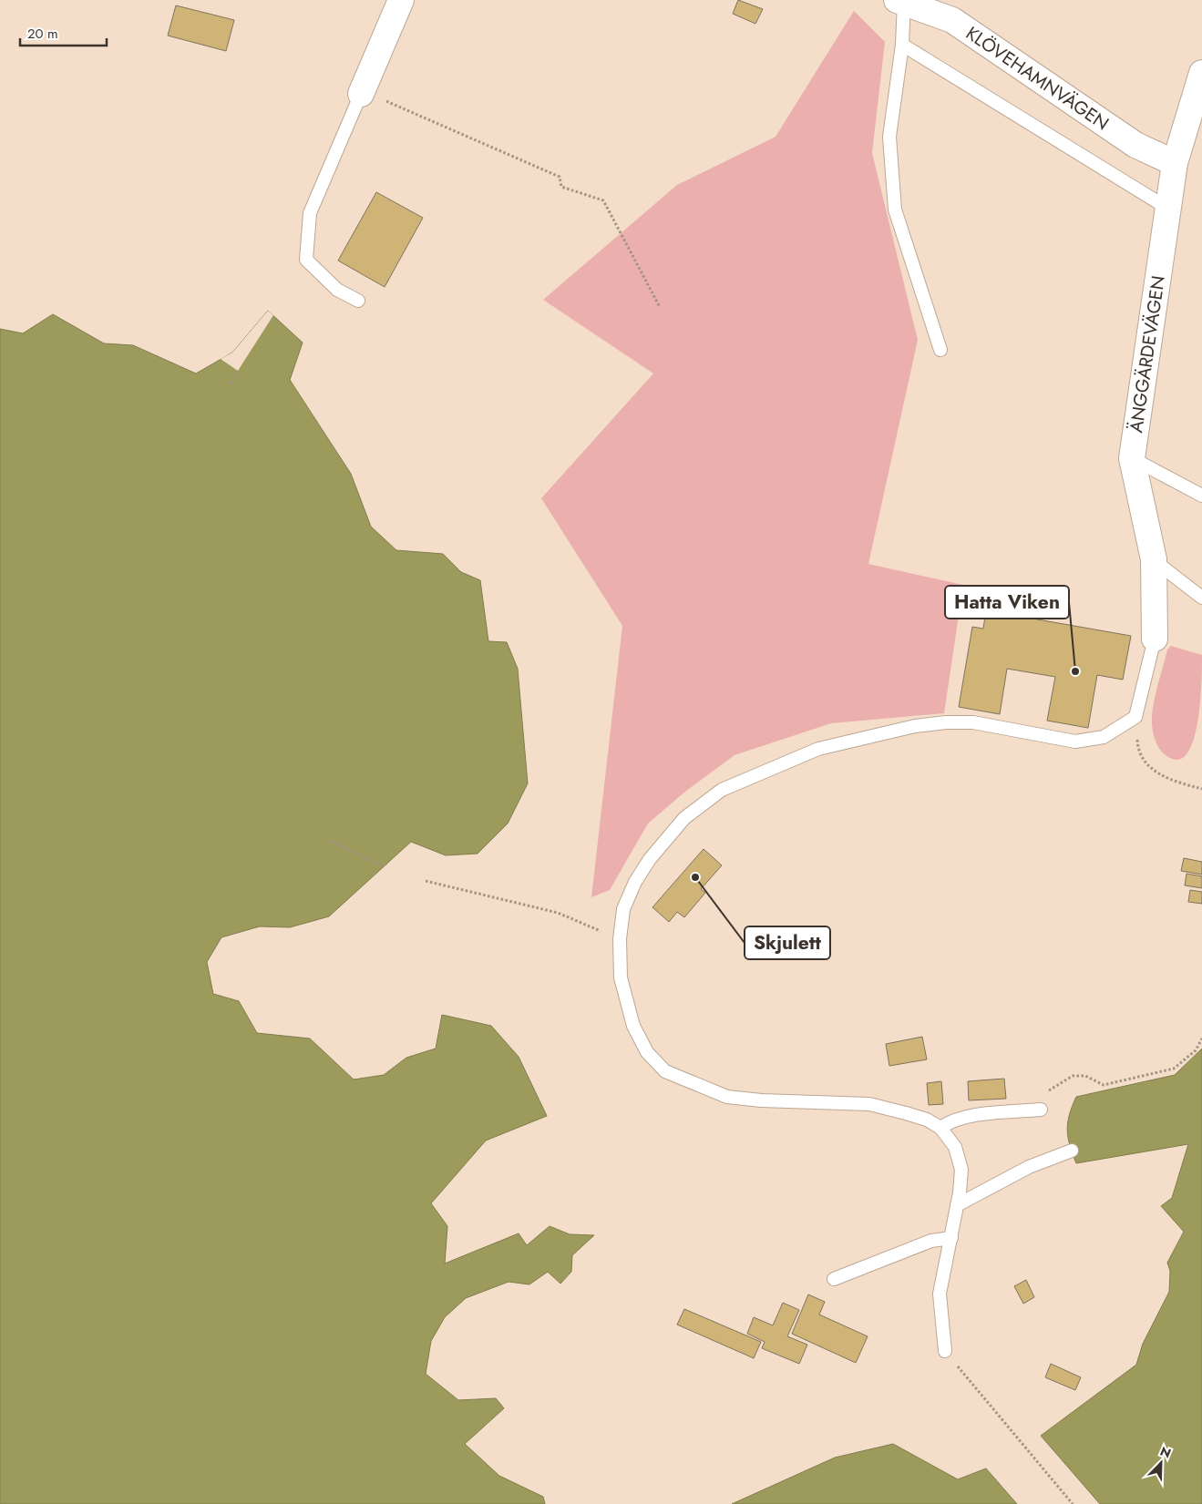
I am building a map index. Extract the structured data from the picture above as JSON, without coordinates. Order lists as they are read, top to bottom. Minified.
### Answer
{"streets":{"street":["KLÖVEHAMNVÄGEN","ÄNGGÄRDEVÄGEN"]},"crossings":[["KLÖVEHAMNVÄGEN","ÄNGGÄRDEVÄGEN"]],"places":["Hatta Viken","Skjulett"],"scale_bar":"20 m","north":"top right"}
